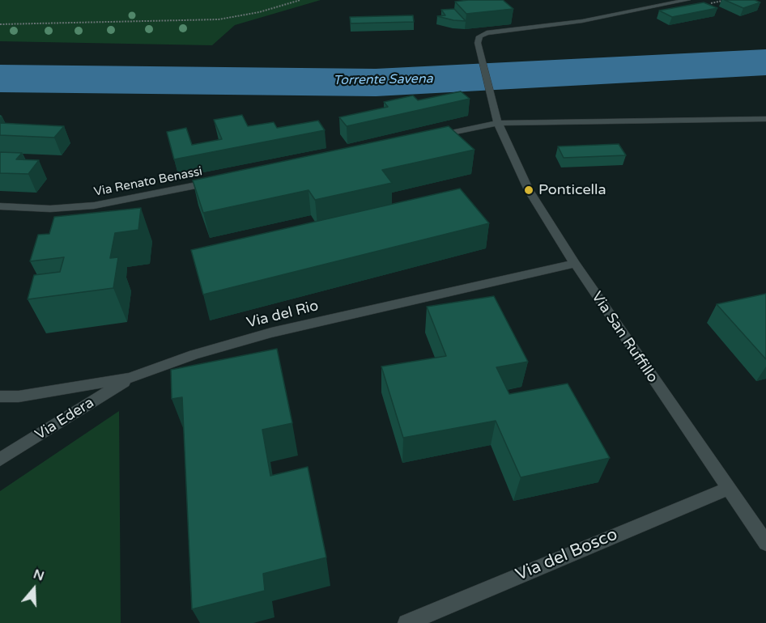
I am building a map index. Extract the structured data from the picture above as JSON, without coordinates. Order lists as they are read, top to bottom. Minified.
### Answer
{"streets":{"street":["Via Renato Benassi","Via del Rio","Via San Ruffillo","Via Edera","Via del Bosco"]},"crossings":[["Via del Rio","Via San Ruffillo"],["Via del Rio","Via Edera"],["Via San Ruffillo","Via del Bosco"]],"water":["Torrente Savena"],"places":["Ponticella"],"north":"top"}
